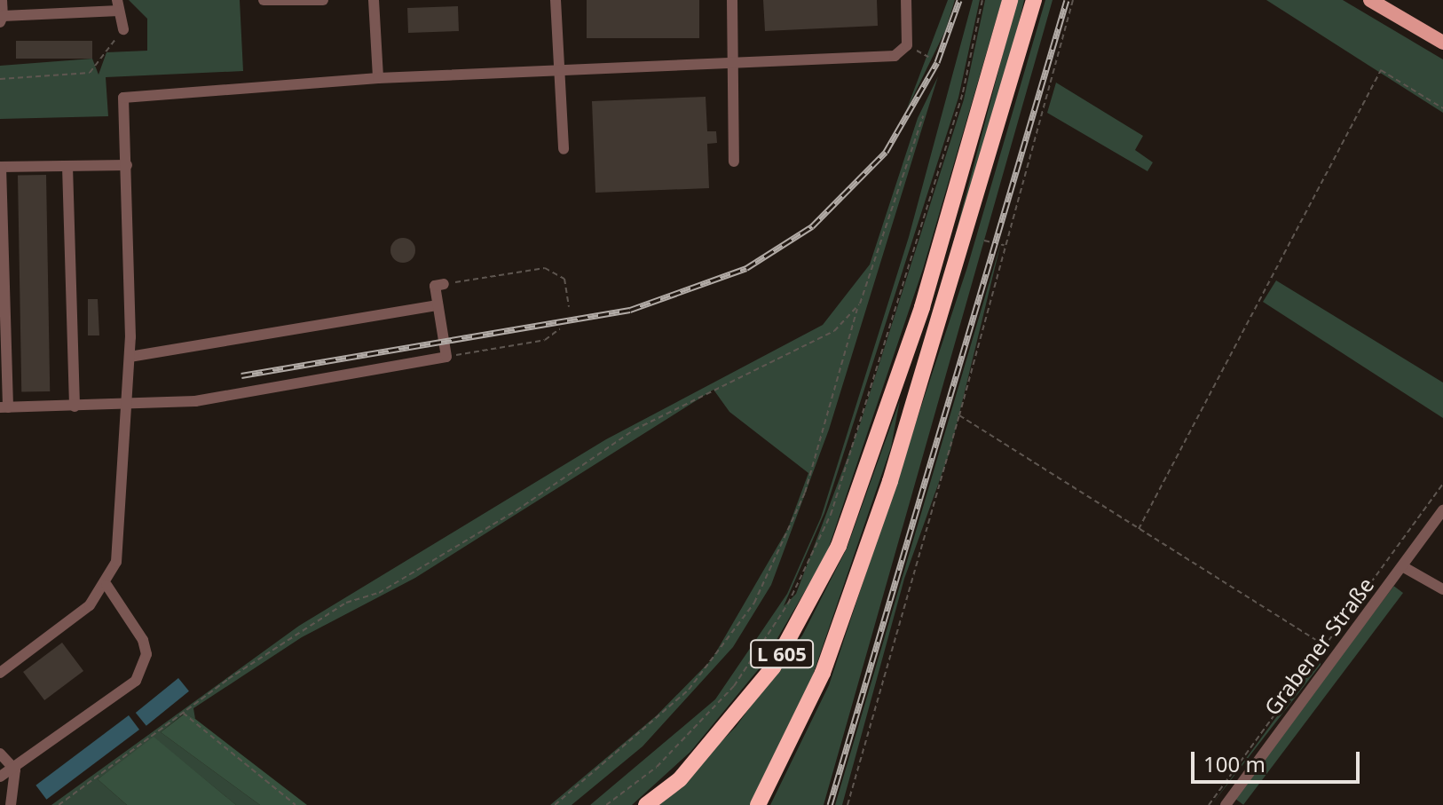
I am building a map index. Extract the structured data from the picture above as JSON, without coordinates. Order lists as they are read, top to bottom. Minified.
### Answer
{"streets":{"highway":["L 605"],"street":["Grabener Straße"]},"scale_bar":"100 m"}
